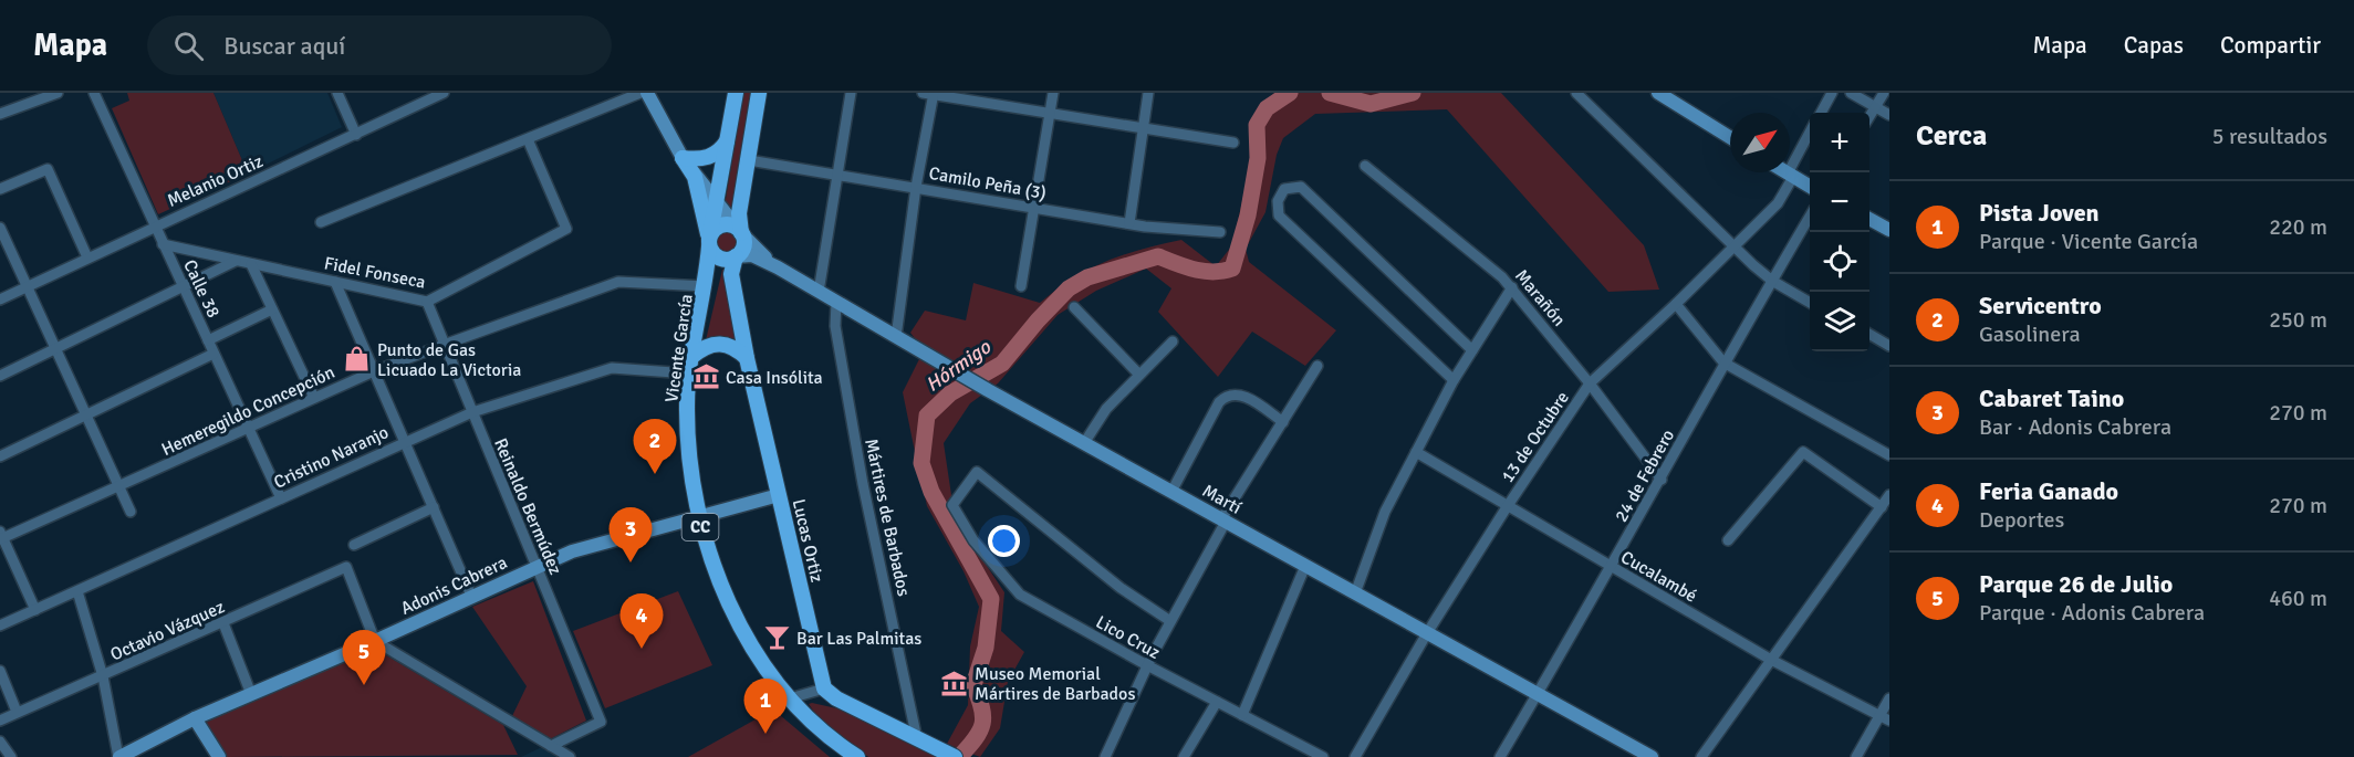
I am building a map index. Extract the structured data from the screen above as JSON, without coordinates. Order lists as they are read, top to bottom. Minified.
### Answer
{"streets":{"main road":["Vicente García","Martí","CC","Lucas Ortiz","Adonis Cabrera"],"street":["Melanio Ortiz","Camilo Peña (3)","Fidel Fonseca","Calle 38","Marañón","Hemeregildo Concepción","13 de Octubre","Cristino Naranjo","24 de Febrero","Reinaldo Bermúdez","Mártires de Barbados","Cucalambé","Octavio Vázquez","Lico Cruz"]},"crossings":[["Melanio Ortiz","Calle 38"],["Fidel Fonseca","Calle 38"],["Fidel Fonseca","Reinaldo Bermúdez"],["Calle 38","Hemeregildo Concepción"],["Calle 38","Cristino Naranjo"],["Marañón","13 de Octubre"],["Marañón","24 de Febrero"],["Vicente García","Hemeregildo Concepción"],["Vicente García","Cristino Naranjo"],["Vicente García","Martí"],["Vicente García","CC"],["Vicente García","Lucas Ortiz"],["Vicente García","Adonis Cabrera"],["Hemeregildo Concepción","Reinaldo Bermúdez"],["13 de Octubre","Martí"],["13 de Octubre","Cucalambé"],["Cristino Naranjo","Reinaldo Bermúdez"],["24 de Febrero","Martí"],["24 de Febrero","Cucalambé"],["Martí","Mártires de Barbados"],["Martí","CC"],["Martí","Lucas Ortiz"],["Reinaldo Bermúdez","Adonis Cabrera"],["CC","Lucas Ortiz"],["Lucas Ortiz","Adonis Cabrera"],["Adonis Cabrera","Octavio Vázquez"]],"water":["Hórmigo"],"places":{"shop":["Punto de Gas Licuado La Victoria"],"museum":["Casa Insólita","Museo Memorial Mártires de Barbados"],"bar":["Bar Las Palmitas"]},"north":"top right","page":{"header":"Mapa","search":"Buscar aquí","nav":["Mapa","Capas","Compartir"],"heading":["Cerca","5 resultados"],"map_buttons":["+","−"],"list":[{"mark":"1","name":"Pista Joven","note":"Parque · Vicente García","value":"220 m"},{"mark":"2","name":"Servicentro","note":"Gasolinera","value":"250 m"},{"mark":"3","name":"Cabaret Taino","note":"Bar · Adonis Cabrera","value":"270 m"},{"mark":"4","name":"Feria Ganado","note":"Deportes","value":"270 m"},{"mark":"5","name":"Parque 26 de Julio","note":"Parque · Adonis Cabrera","value":"460 m"}],"pins":["2","3","4","5","1"]}}
